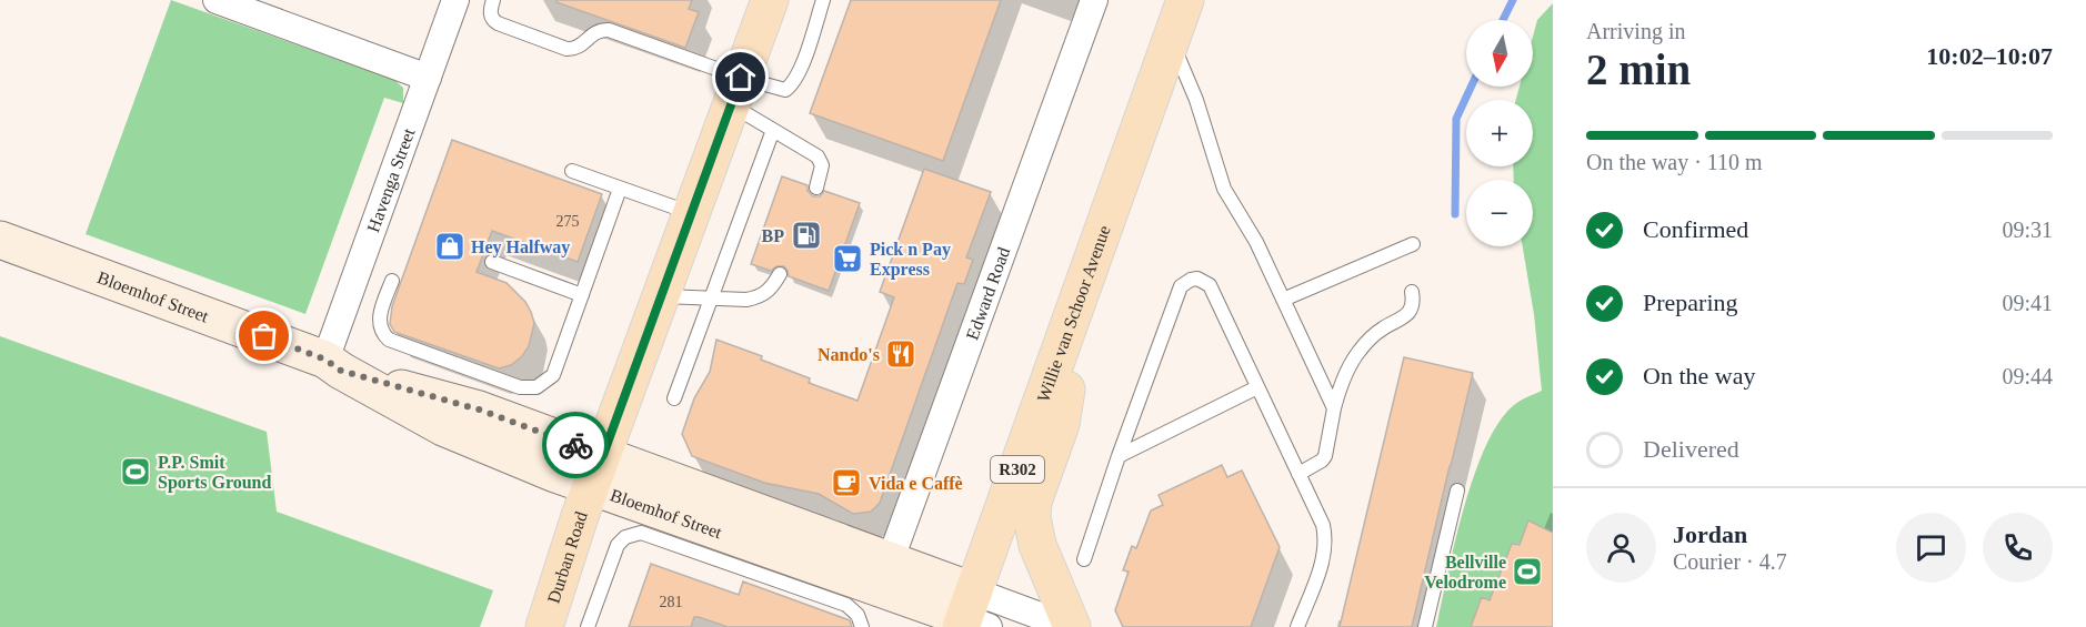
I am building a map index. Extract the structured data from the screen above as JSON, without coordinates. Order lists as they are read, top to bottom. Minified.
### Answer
{"streets":{"main road":["Willie van Schoor Avenue","R302","Durban Road"],"street":["Havenga Street","Edward Road","Bloemhof Street"]},"crossings":[["Havenga Street","Bloemhof Street"],["Edward Road","Bloemhof Street"],["Bloemhof Street","Willie van Schoor Avenue"],["Bloemhof Street","Durban Road"]],"places":{"fuel station":["BP"],"shop":["Hey Halfway"],"supermarket":["Pick n Pay Express"],"restaurant":["Nando's"],"sports":["P.P. Smit Sports Ground","Bellville Velodrome"],"cafe":["Vida e Caffè"]},"house_numbers":["275","281"],"north":"bottom","page":{"heading":["2 min","Arriving in","10:02–10:07"],"panel":["Jordan","Courier · 4.7"],"map_buttons":["+","−"],"bar":"On the way · 110 m","list":[["Confirmed","09:31"],["Preparing","09:41"],["On the way","09:44"],"Delivered"]}}
